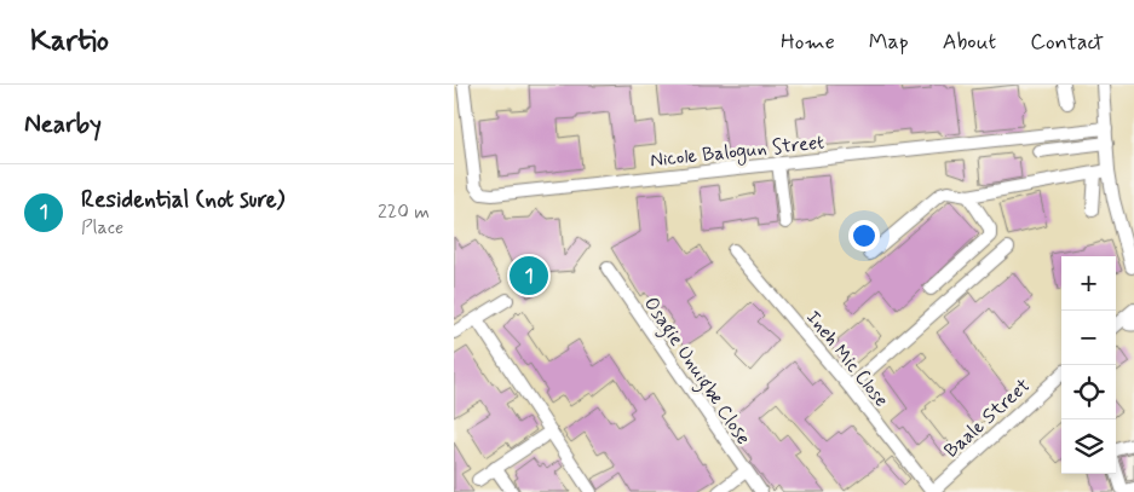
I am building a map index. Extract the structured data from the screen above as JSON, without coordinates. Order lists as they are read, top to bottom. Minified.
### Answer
{"streets":{"street":["Nicole Balogun Street","Ineh Mic Close","Osagie Unuigbe Close","Baale Street"]},"crossings":[["Ineh Mic Close","Baale Street"]],"page":{"header":"Kartio","nav":["Home","Map","About","Contact"],"heading":"Nearby","list":[{"mark":"1","name":"Residential (not sure)","note":"Place","value":"220 m"}],"pins":"1","map_buttons":["+","−"]}}
